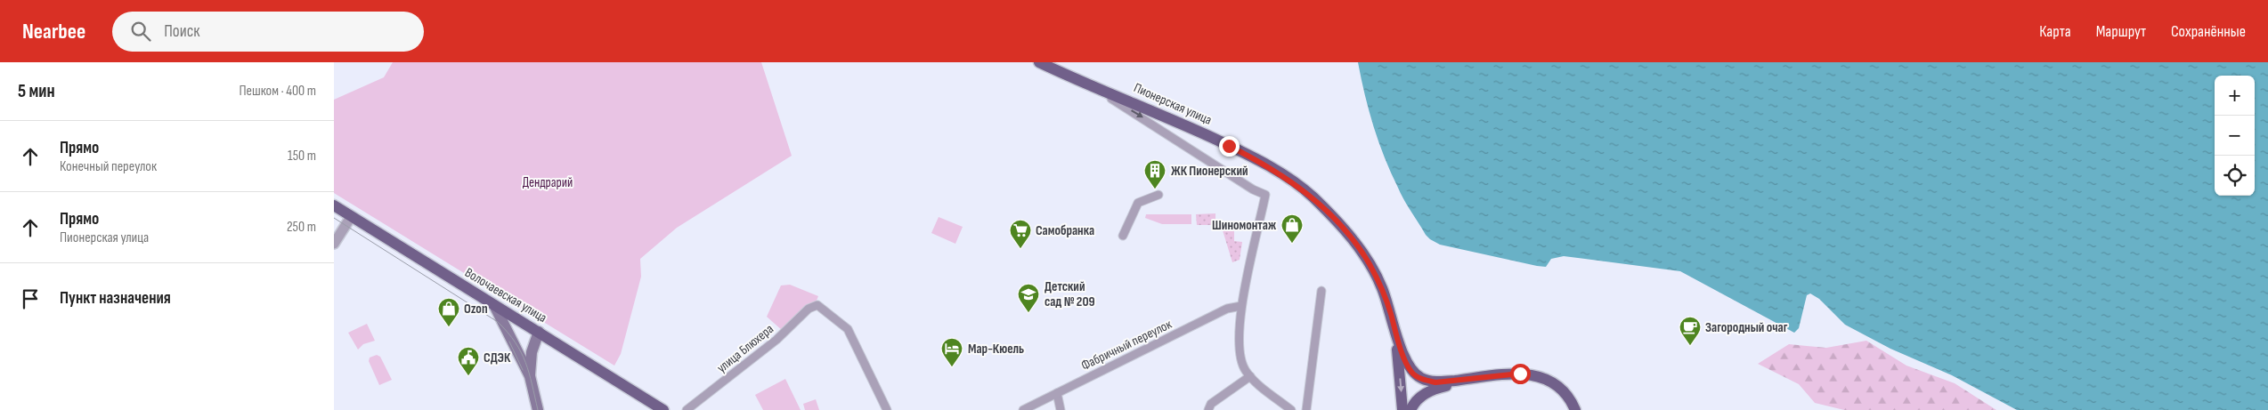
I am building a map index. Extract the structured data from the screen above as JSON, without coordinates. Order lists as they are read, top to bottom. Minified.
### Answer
{"streets":{"main road":["Пионерская улица","Волочаевская улица"],"street":["Фабричный переулок","улица Блюхера"]},"parks":["Дендрарий"],"places":{"building":["ЖК Пионерский"],"shop":["Шиномонтаж","Ozon"],"supermarket":["Самобранка"],"school or university":["Детский сад № 209"],"cafe":["Загородный очаг"],"hotel":["Мар-Кюель"],"public building":["СДЭК"]},"page":{"header":"Nearbee","search":"Поиск","nav":["Карта","Маршрут","Сохранённые"],"heading":["5 мин","Пешком · 400 m"],"map_buttons":["+","−"],"list":[["Прямо","Конечный переулок","150 m"],["Прямо","Пионерская улица","250 m"],"Пункт назначения"]}}
